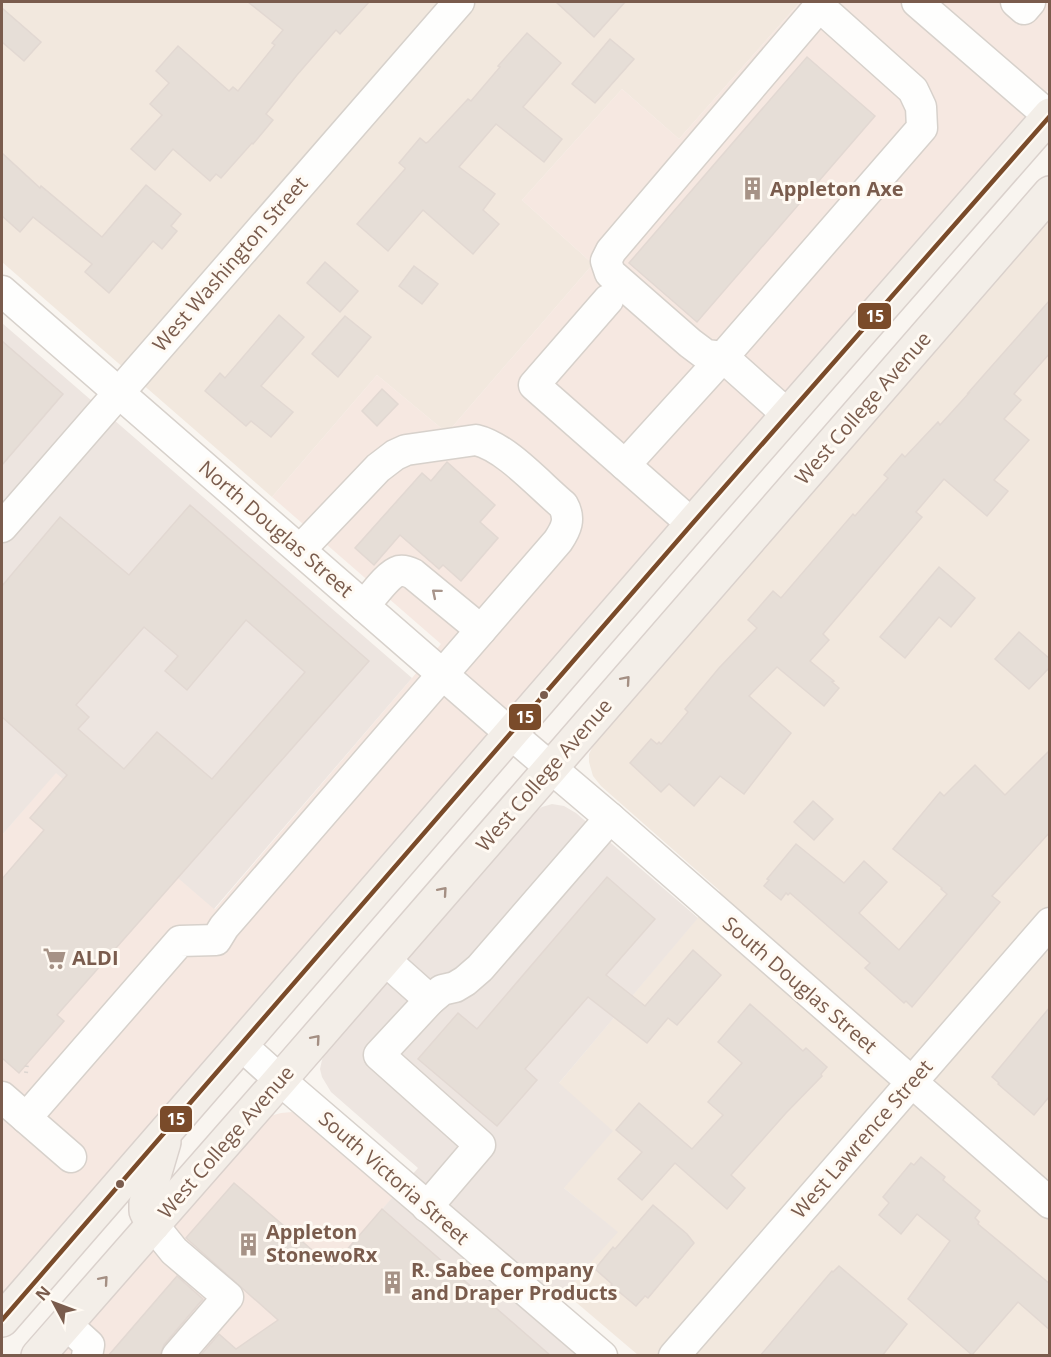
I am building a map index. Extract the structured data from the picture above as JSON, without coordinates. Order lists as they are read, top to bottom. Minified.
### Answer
{"streets":{"main road":["West College Avenue"],"street":["West Washington Street","North Douglas Street","South Douglas Street","West Lawrence Street","South Victoria Street"]},"crossings":[["West Washington Street","North Douglas Street"],["West College Avenue","North Douglas Street"],["West College Avenue","South Douglas Street"],["West College Avenue","South Victoria Street"],["North Douglas Street","South Douglas Street"],["South Douglas Street","West Lawrence Street"]],"places":{"building":["Appleton Axe","Appleton StonewoRx","R. Sabee Company and Draper Products"],"supermarket":["ALDI"]},"lines":["transit line 15"],"north":"top left"}
